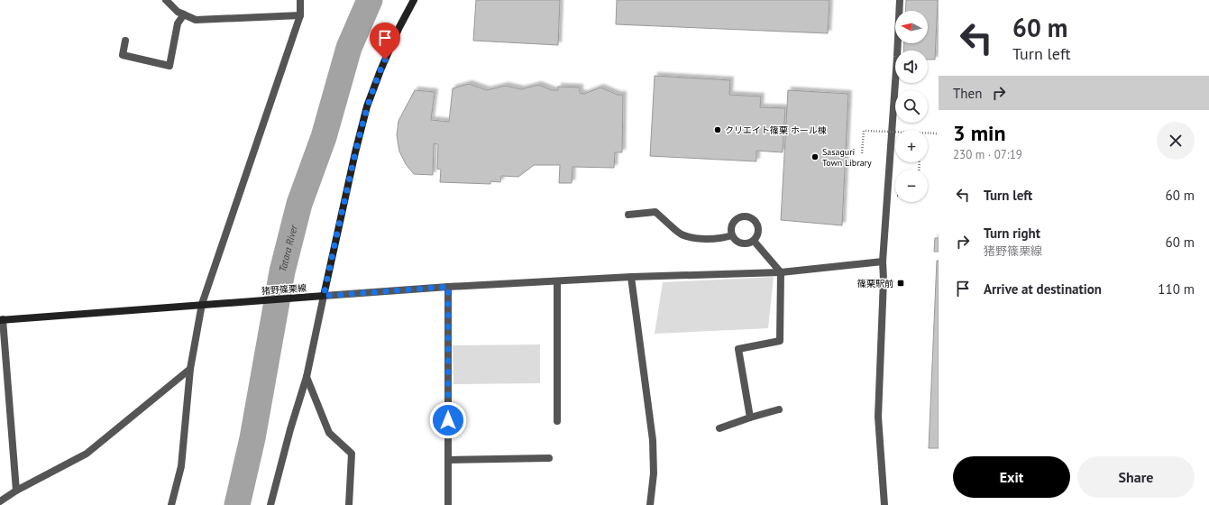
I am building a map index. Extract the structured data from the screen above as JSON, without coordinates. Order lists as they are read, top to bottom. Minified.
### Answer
{"streets":{"main road":["猪野篠栗線"]},"water":["Tatara River"],"places":{"other":["クリエイト篠栗 ホール棟","Sasaguri Town Library"],"transit":["篠栗駅前"]},"north":"left","page":{"turn":["60 m","Turn left"],"map_buttons":["+","−"],"then":"Then","heading":["3 min","230 m · 07:19"],"list":[{"name":"Turn left","value":"60 m"},{"name":"Turn right","note":"猪野篠栗線","value":"60 m"},{"name":"Arrive at destination","value":"110 m"}],"buttons":["Exit","Share"]}}
